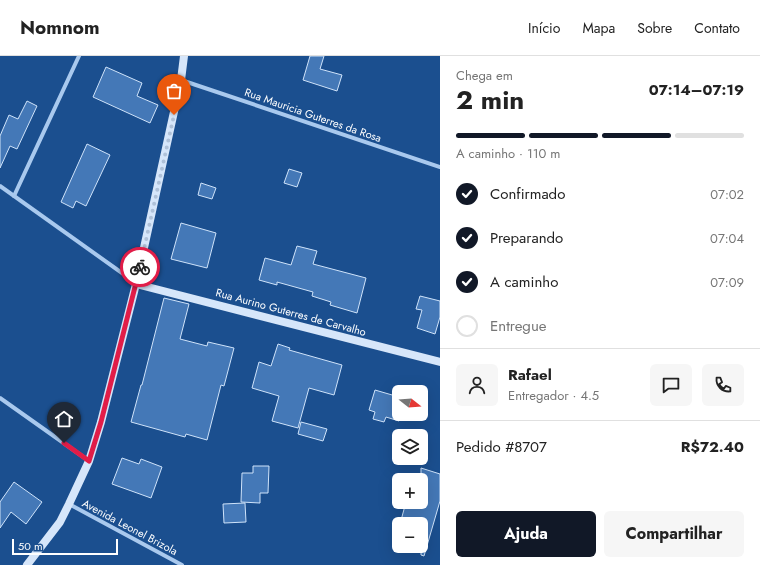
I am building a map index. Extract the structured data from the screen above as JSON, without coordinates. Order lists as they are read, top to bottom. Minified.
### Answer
{"streets":{"main road":["Rua Aurino Guterres de Carvalho"],"street":["Rua Mauricia Guterres da Rosa","Avenida Leonel Brizola"]},"scale_bar":"50 m","north":"right","page":{"header":"Nomnom","nav":["Início","Mapa","Sobre","Contato"],"heading":["2 min","Chega em","07:14–07:19"],"panel":["Rafael","Entregador · 4.5","Pedido #8707","R$72.40"],"bar":"A caminho · 110 m","list":[["Confirmado","07:02"],["Preparando","07:04"],["A caminho","07:09"],"Entregue"],"map_buttons":["+","−"],"buttons":["Ajuda","Compartilhar"],"scale":"50 m"}}
